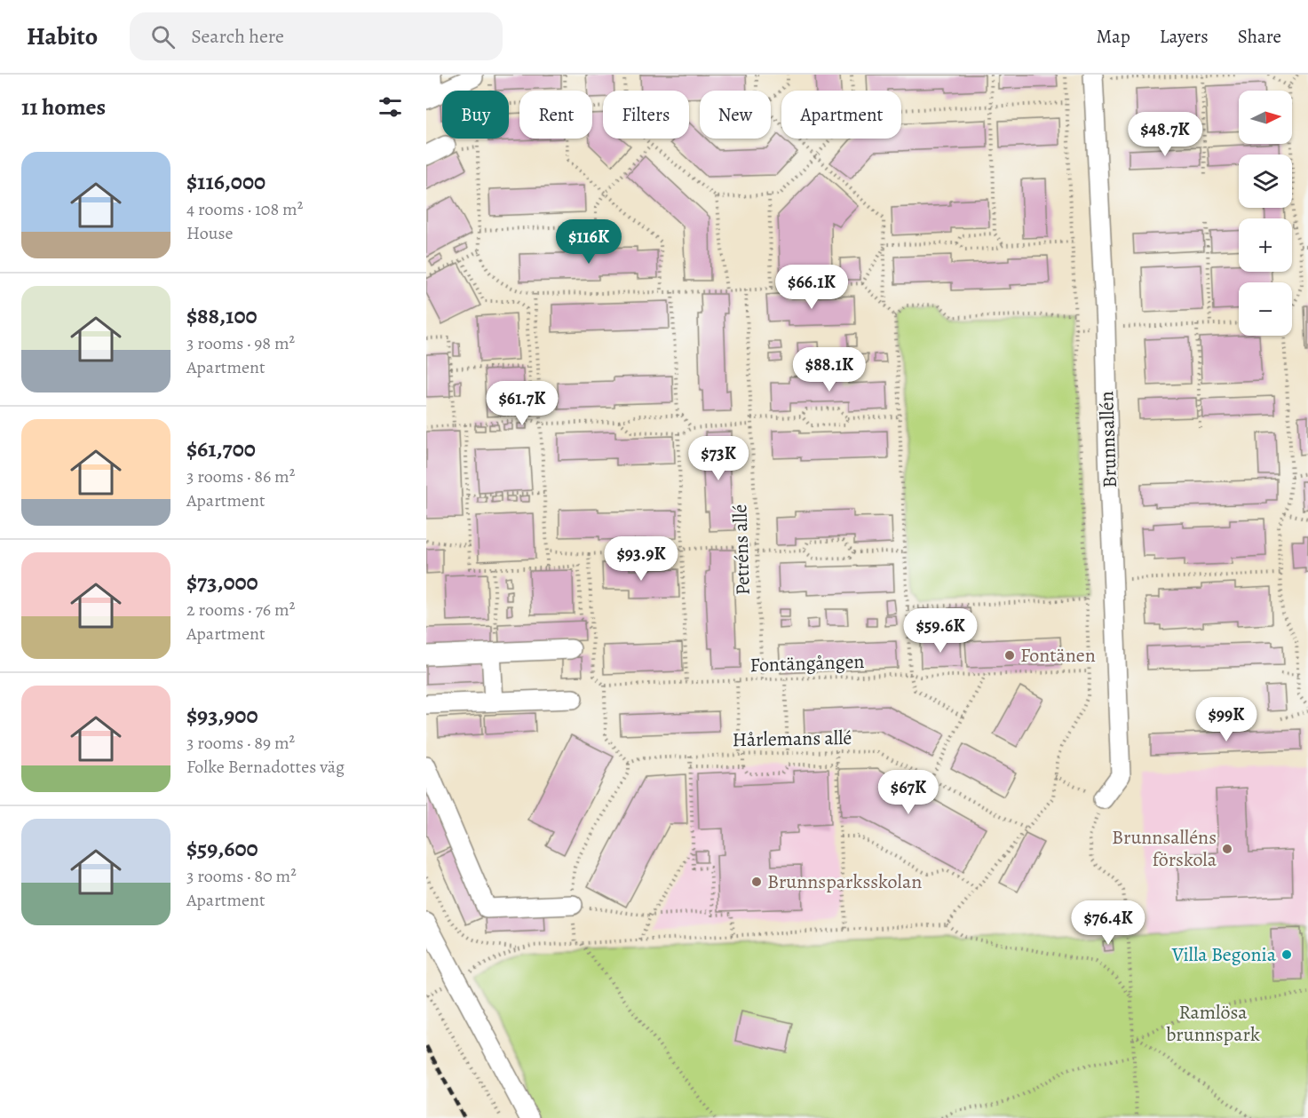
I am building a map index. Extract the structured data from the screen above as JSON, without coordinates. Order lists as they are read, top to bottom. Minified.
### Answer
{"streets":{"street":["Brunnsallén"],"path":["Petréns allé","Fontängången","Hårlemans allé"]},"crossings":[["Petréns allé","Fontängången"]],"parks":["Ramlösa brunnspark"],"places":["Fontänen","Brunnsalléns förskola","Brunnsparksskolan","Villa Begonia"],"north":"right","page":{"header":"Habito","search":"Search here","nav":["Map","Layers","Share"],"heading":"11 homes","map_buttons":["+","−"],"chip":["Buy","Rent","Filters","New","Apartment"],"price":["$48.7K","$116K","$66.1K","$88.1K","$61.7K","$73K","$93.9K","$59.6K","$99K","$67K","$76.4K"],"list":[{"name":"$116,000","note":"4 rooms · 108 m² · House"},{"name":"$88,100","note":"3 rooms · 98 m² · Apartment"},{"name":"$61,700","note":"3 rooms · 86 m² · Apartment"},{"name":"$73,000","note":"2 rooms · 76 m² · Apartment"},{"name":"$93,900","note":"3 rooms · 89 m² · Folke Bernadottes väg"},{"name":"$59,600","note":"3 rooms · 80 m² · Apartment"}]}}
